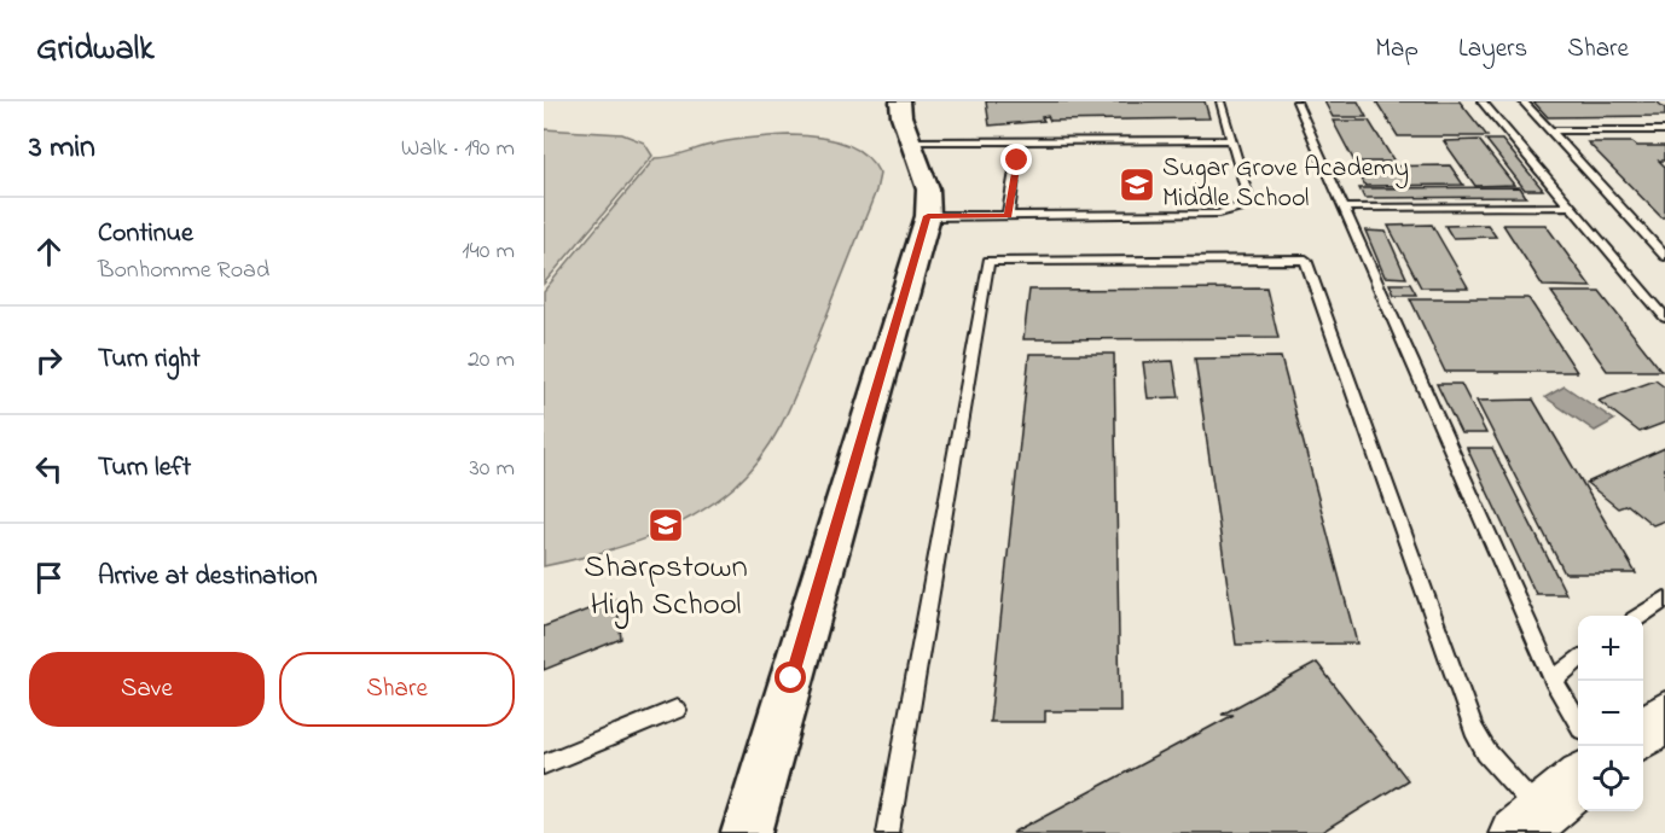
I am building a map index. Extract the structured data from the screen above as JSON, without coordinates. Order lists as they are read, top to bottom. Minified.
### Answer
{"places":{"school or university":["Sugar Grove Academy Middle School","Sharpstown High School"]},"page":{"header":"Gridwalk","nav":["Map","Layers","Share"],"heading":["3 min","Walk · 190 m"],"list":[["Continue","Bonhomme Road","140 m"],["Turn right","20 m"],["Turn left","30 m"],"Arrive at destination"],"map_buttons":["+","−"],"buttons":["Save","Share"]}}
